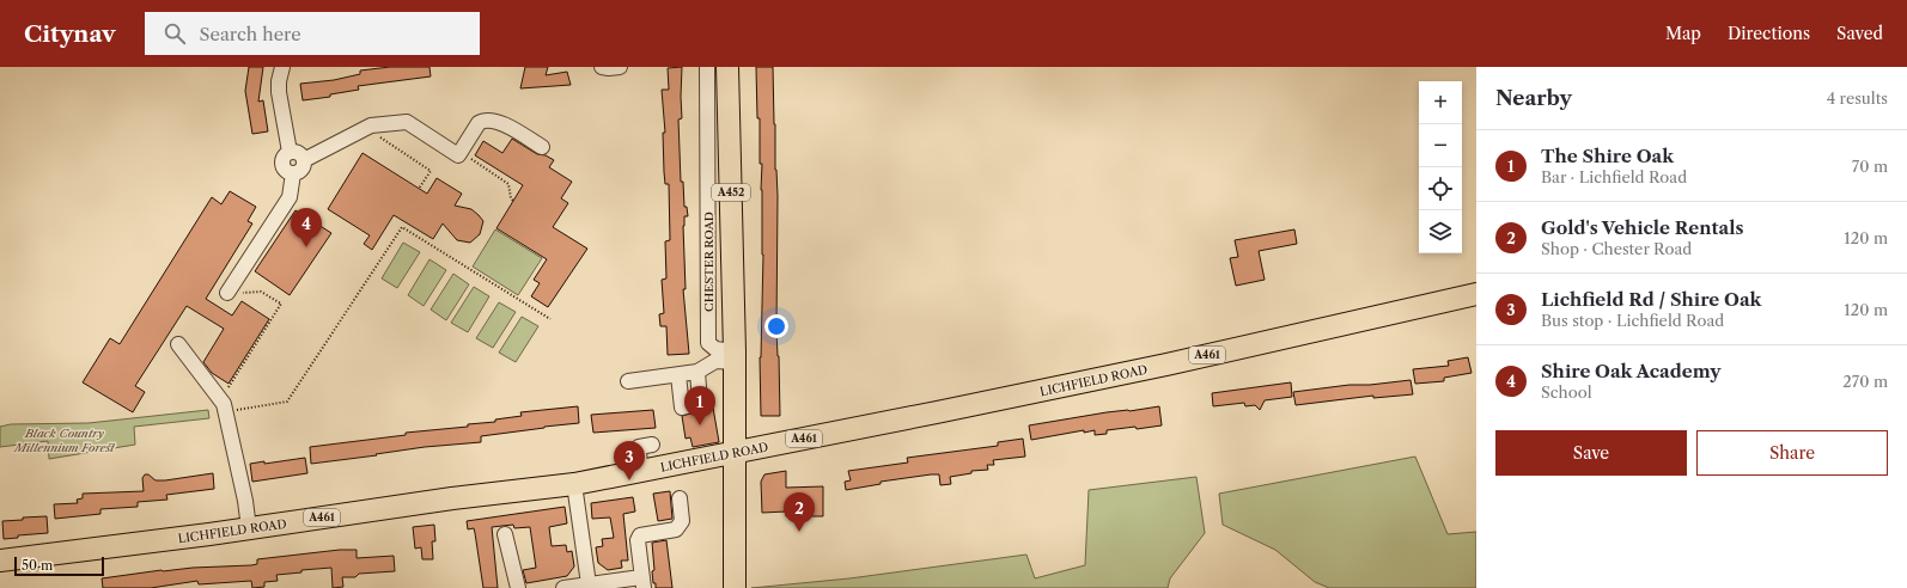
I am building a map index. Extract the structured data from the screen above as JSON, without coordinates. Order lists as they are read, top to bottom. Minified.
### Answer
{"streets":{"highway":["A452","CHESTER ROAD","A461","LICHFIELD ROAD"]},"crossings":[["CHESTER ROAD","LICHFIELD ROAD"]],"parks":["Black Country Millennium Forest"],"scale_bar":"50 m","page":{"header":"Citynav","search":"Search here","nav":["Map","Directions","Saved"],"heading":["Nearby","4 results"],"map_buttons":["+","−"],"list":[{"mark":"1","name":"The Shire Oak","note":"Bar · Lichfield Road","value":"70 m"},{"mark":"2","name":"Gold's Vehicle Rentals","note":"Shop · Chester Road","value":"120 m"},{"mark":"3","name":"Lichfield Rd / Shire Oak","note":"Bus stop · Lichfield Road","value":"120 m"},{"mark":"4","name":"Shire Oak Academy","note":"School","value":"270 m"}],"pins":["4","1","3","2"],"buttons":["Save","Share"],"scale":"50 m"}}
